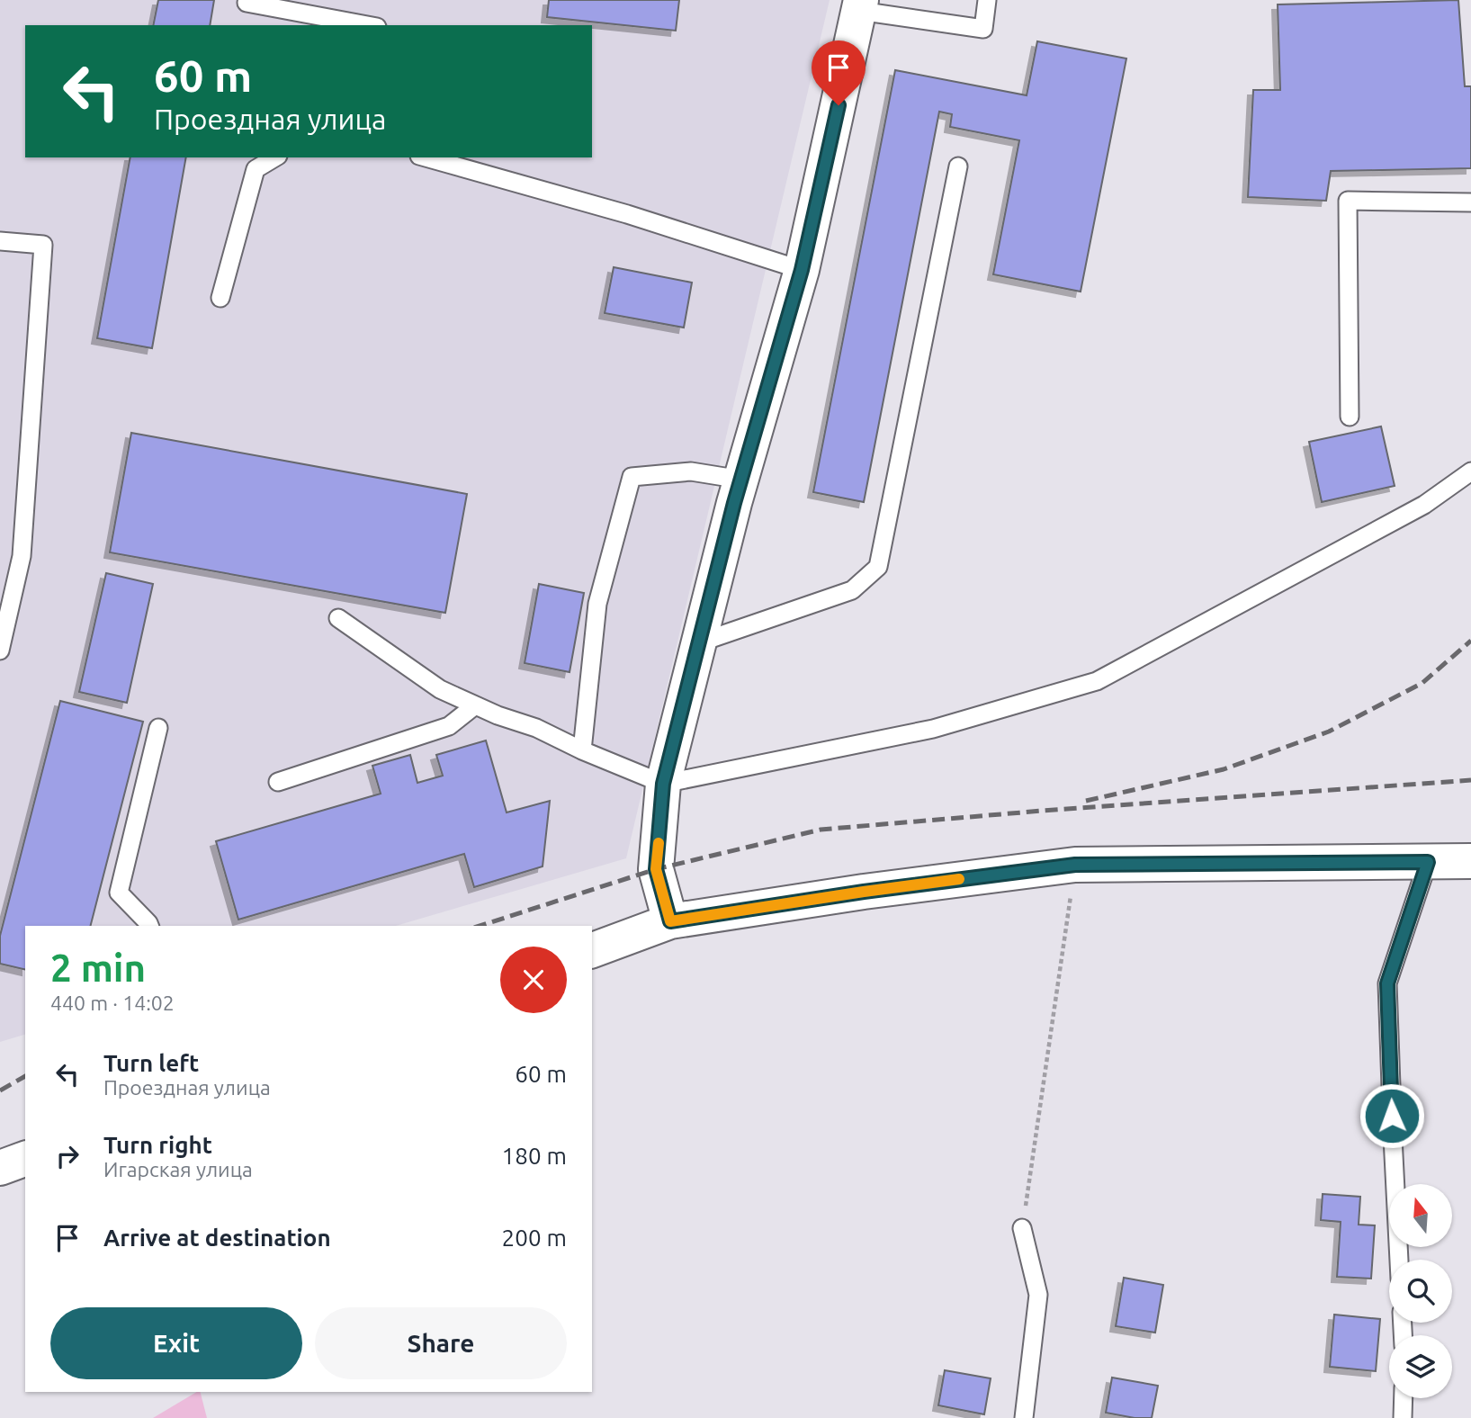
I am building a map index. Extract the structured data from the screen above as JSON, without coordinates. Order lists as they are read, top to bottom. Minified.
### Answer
{"north":"top","page":{"turn":["60 m","Проездная улица"],"heading":["2 min","440 m · 14:02"],"list":[{"name":"Turn left","note":"Проездная улица","value":"60 m"},{"name":"Turn right","note":"Игарская улица","value":"180 m"},{"name":"Arrive at destination","value":"200 m"}],"buttons":["Exit","Share"]}}
